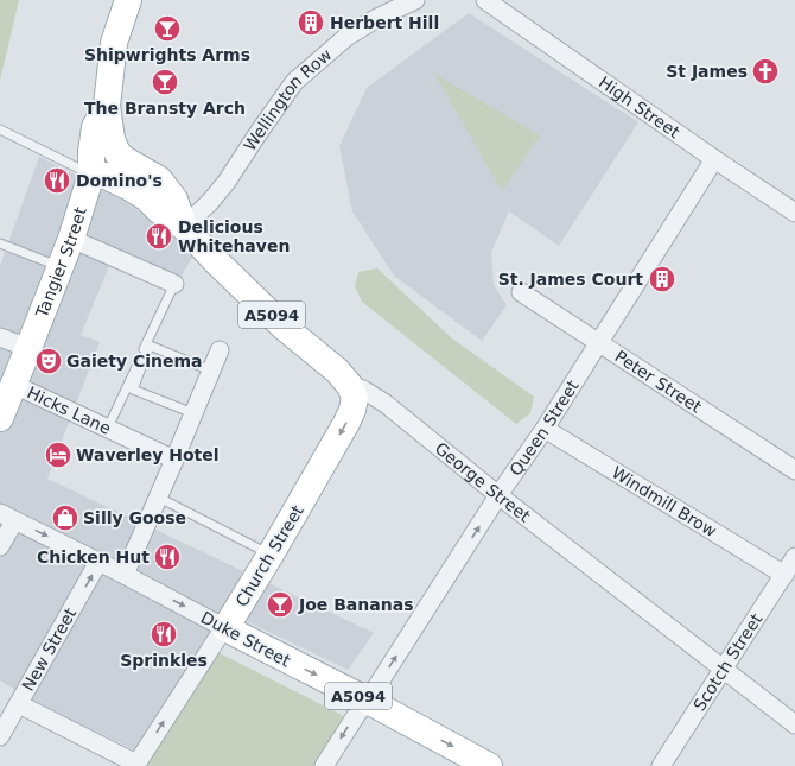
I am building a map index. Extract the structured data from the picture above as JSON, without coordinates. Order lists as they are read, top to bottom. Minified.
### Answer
{"streets":{"main road":["Tangier Street","A5094","George Street","Church Street","Duke Street"],"street":["Wellington Row","High Street","Peter Street","Hicks Lane","Queen Street","Windmill Brow","New Street","Scotch Street"]},"crossings":[["Wellington Row","George Street"],["High Street","Queen Street"],["Tangier Street","Hicks Lane"],["Tangier Street","George Street"],["Peter Street","Queen Street"],["Queen Street","George Street"],["Queen Street","Windmill Brow"],["Queen Street","Duke Street"],["George Street","Church Street"],["George Street","Scotch Street"],["Windmill Brow","Scotch Street"],["Church Street","Duke Street"],["Duke Street","New Street"]],"one_way":["Duke Street","New Street"],"places":{"building":["Herbert Hill","St. James Court"],"bar":["Shipwrights Arms","The Bransty Arch","Joe Bananas"],"church":["St James"],"restaurant":["Domino's","Delicious Whitehaven","Chicken Hut","Sprinkles"],"theatre":["Gaiety Cinema"],"hotel":["Waverley Hotel"],"shop":["Silly Goose"]}}
